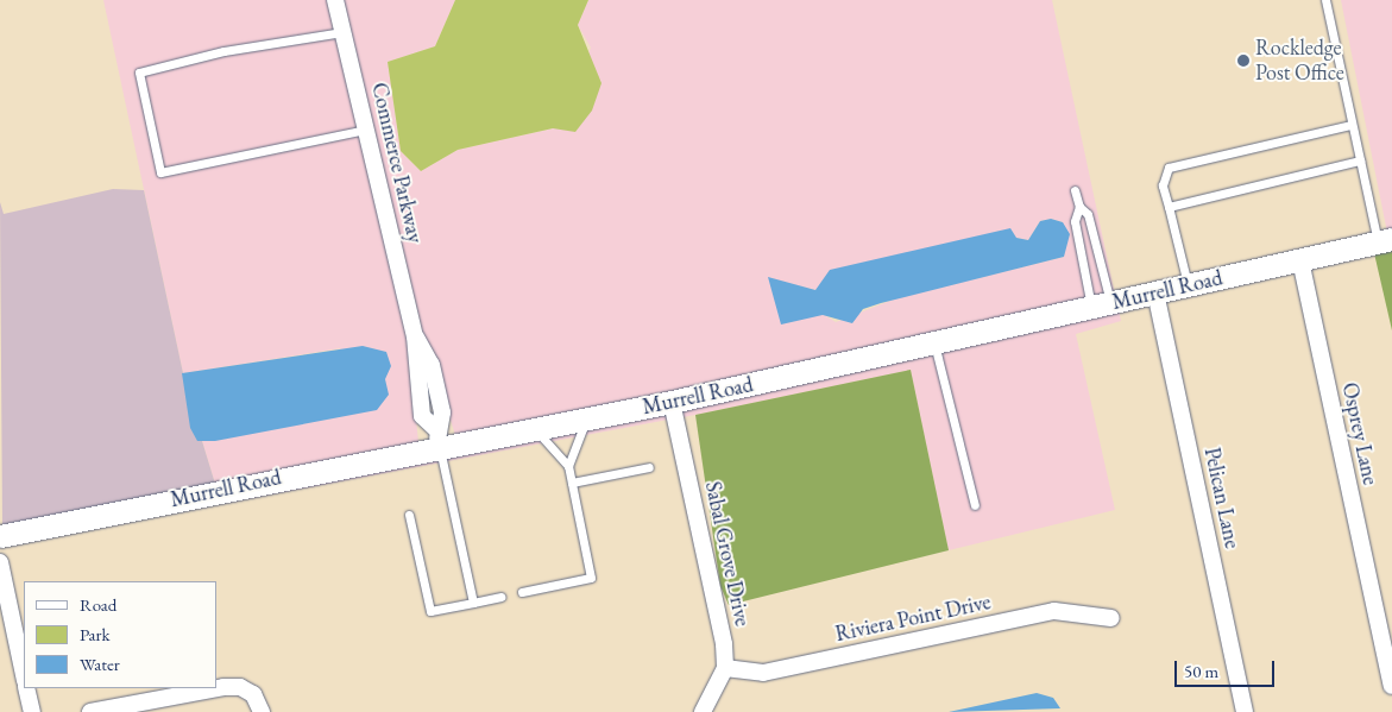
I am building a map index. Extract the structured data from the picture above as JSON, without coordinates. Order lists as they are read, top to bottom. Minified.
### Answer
{"streets":{"street":["Commerce Parkway","Murrell Road","Osprey Lane","Pelican Lane","Sabal Grove Drive","Riviera Point Drive"]},"crossings":[["Commerce Parkway","Murrell Road"],["Murrell Road","Osprey Lane"],["Murrell Road","Pelican Lane"],["Murrell Road","Sabal Grove Drive"],["Sabal Grove Drive","Riviera Point Drive"]],"places":["Rockledge Post Office"],"legend":["Road","Park","Water"],"scale_bar":"50 m"}
